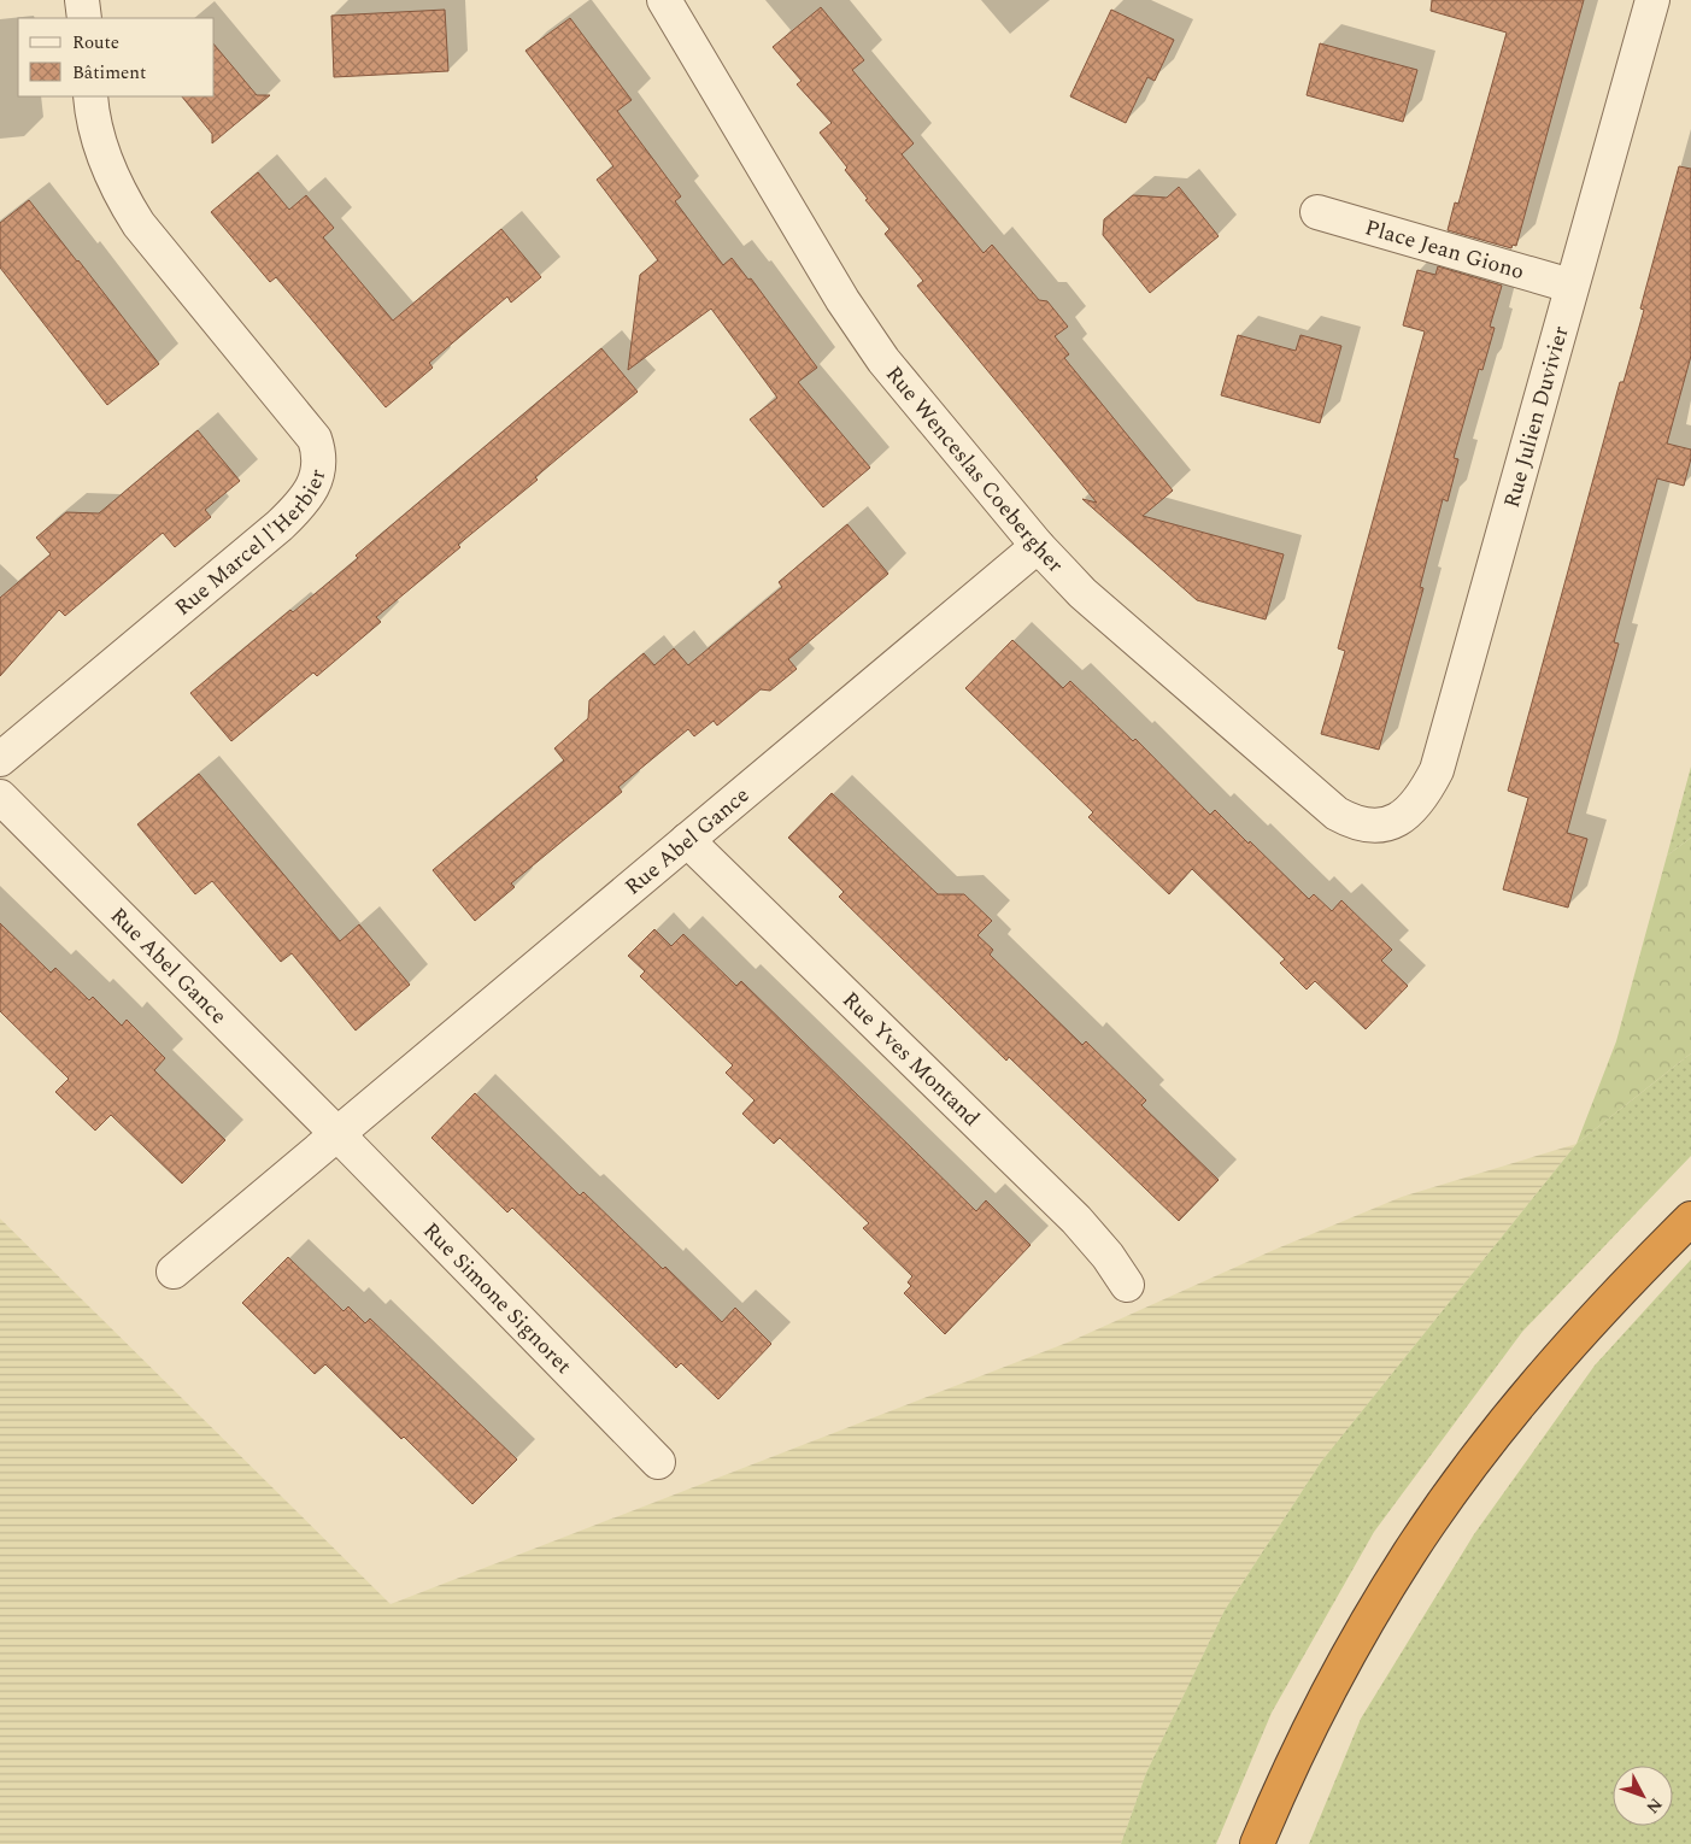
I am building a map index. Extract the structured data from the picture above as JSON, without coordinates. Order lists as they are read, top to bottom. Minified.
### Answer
{"streets":{"street":["Place Jean Giono","Rue Julien Duvivier","Rue Wenceslas Coebergher","Rue Marcel l'Herbier","Rue Abel Gance","Rue Yves Montand","Rue Simone Signoret"]},"crossings":[["Place Jean Giono","Rue Julien Duvivier"],["Rue Julien Duvivier","Rue Wenceslas Coebergher"],["Rue Wenceslas Coebergher","Rue Abel Gance"],["Rue Abel Gance","Rue Yves Montand"],["Rue Abel Gance","Rue Simone Signoret"]],"legend":["Route","Bâtiment"],"north":"bottom right"}
